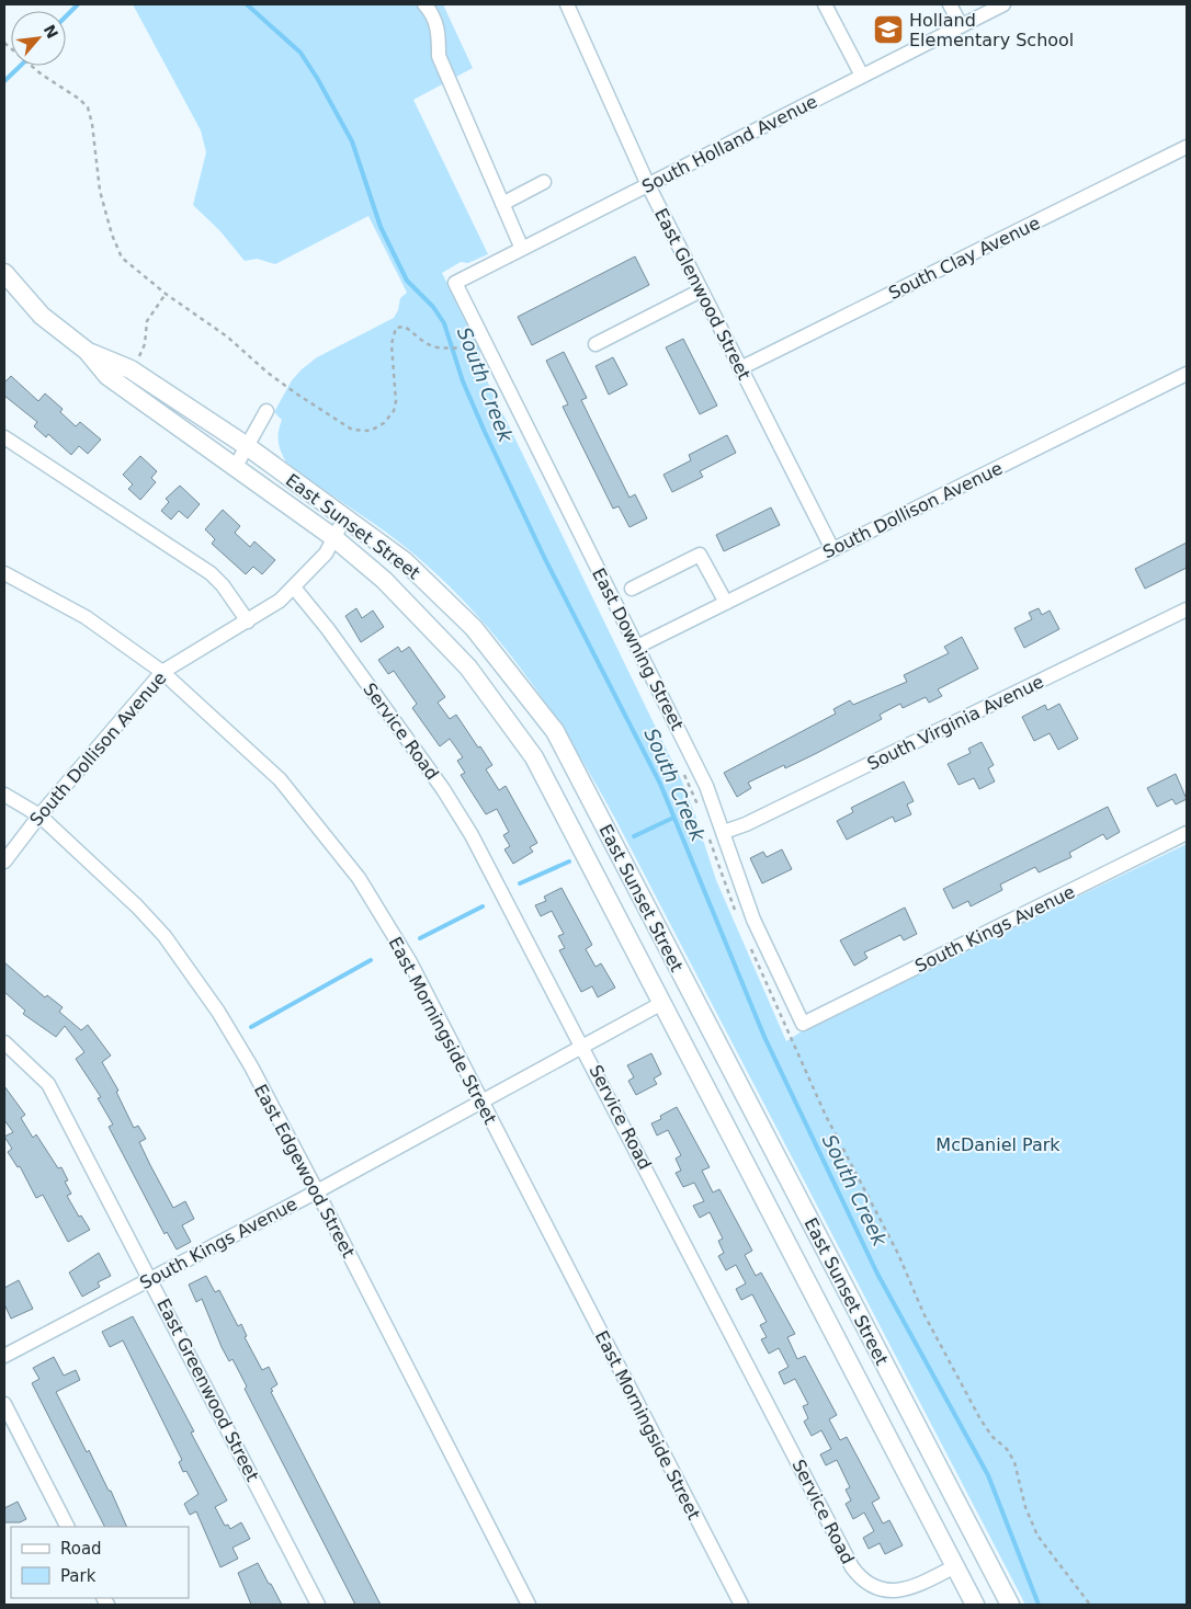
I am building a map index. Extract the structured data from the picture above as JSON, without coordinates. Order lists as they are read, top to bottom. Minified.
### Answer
{"streets":{"main road":["East Sunset Street"],"street":["South Holland Avenue","South Clay Avenue","East Glenwood Street","South Dollison Avenue","East Downing Street","South Virginia Avenue","Service Road","South Kings Avenue","East Morningside Street","East Edgewood Street","East Greenwood Street"]},"crossings":[["South Holland Avenue","East Glenwood Street"],["South Holland Avenue","East Downing Street"],["South Clay Avenue","East Glenwood Street"],["East Glenwood Street","South Dollison Avenue"],["South Dollison Avenue","East Sunset Street"],["South Dollison Avenue","East Downing Street"],["South Dollison Avenue","Service Road"],["South Dollison Avenue","East Morningside Street"],["South Dollison Avenue","East Edgewood Street"],["East Sunset Street","Service Road"],["East Sunset Street","South Kings Avenue"],["East Downing Street","South Virginia Avenue"],["East Downing Street","South Kings Avenue"],["Service Road","South Kings Avenue"],["South Kings Avenue","East Morningside Street"],["South Kings Avenue","East Edgewood Street"],["South Kings Avenue","East Greenwood Street"]],"water":["South Creek"],"parks":["McDaniel Park"],"places":{"school or university":["Holland Elementary School"]},"legend":["Road","Park"],"north":"top right"}
